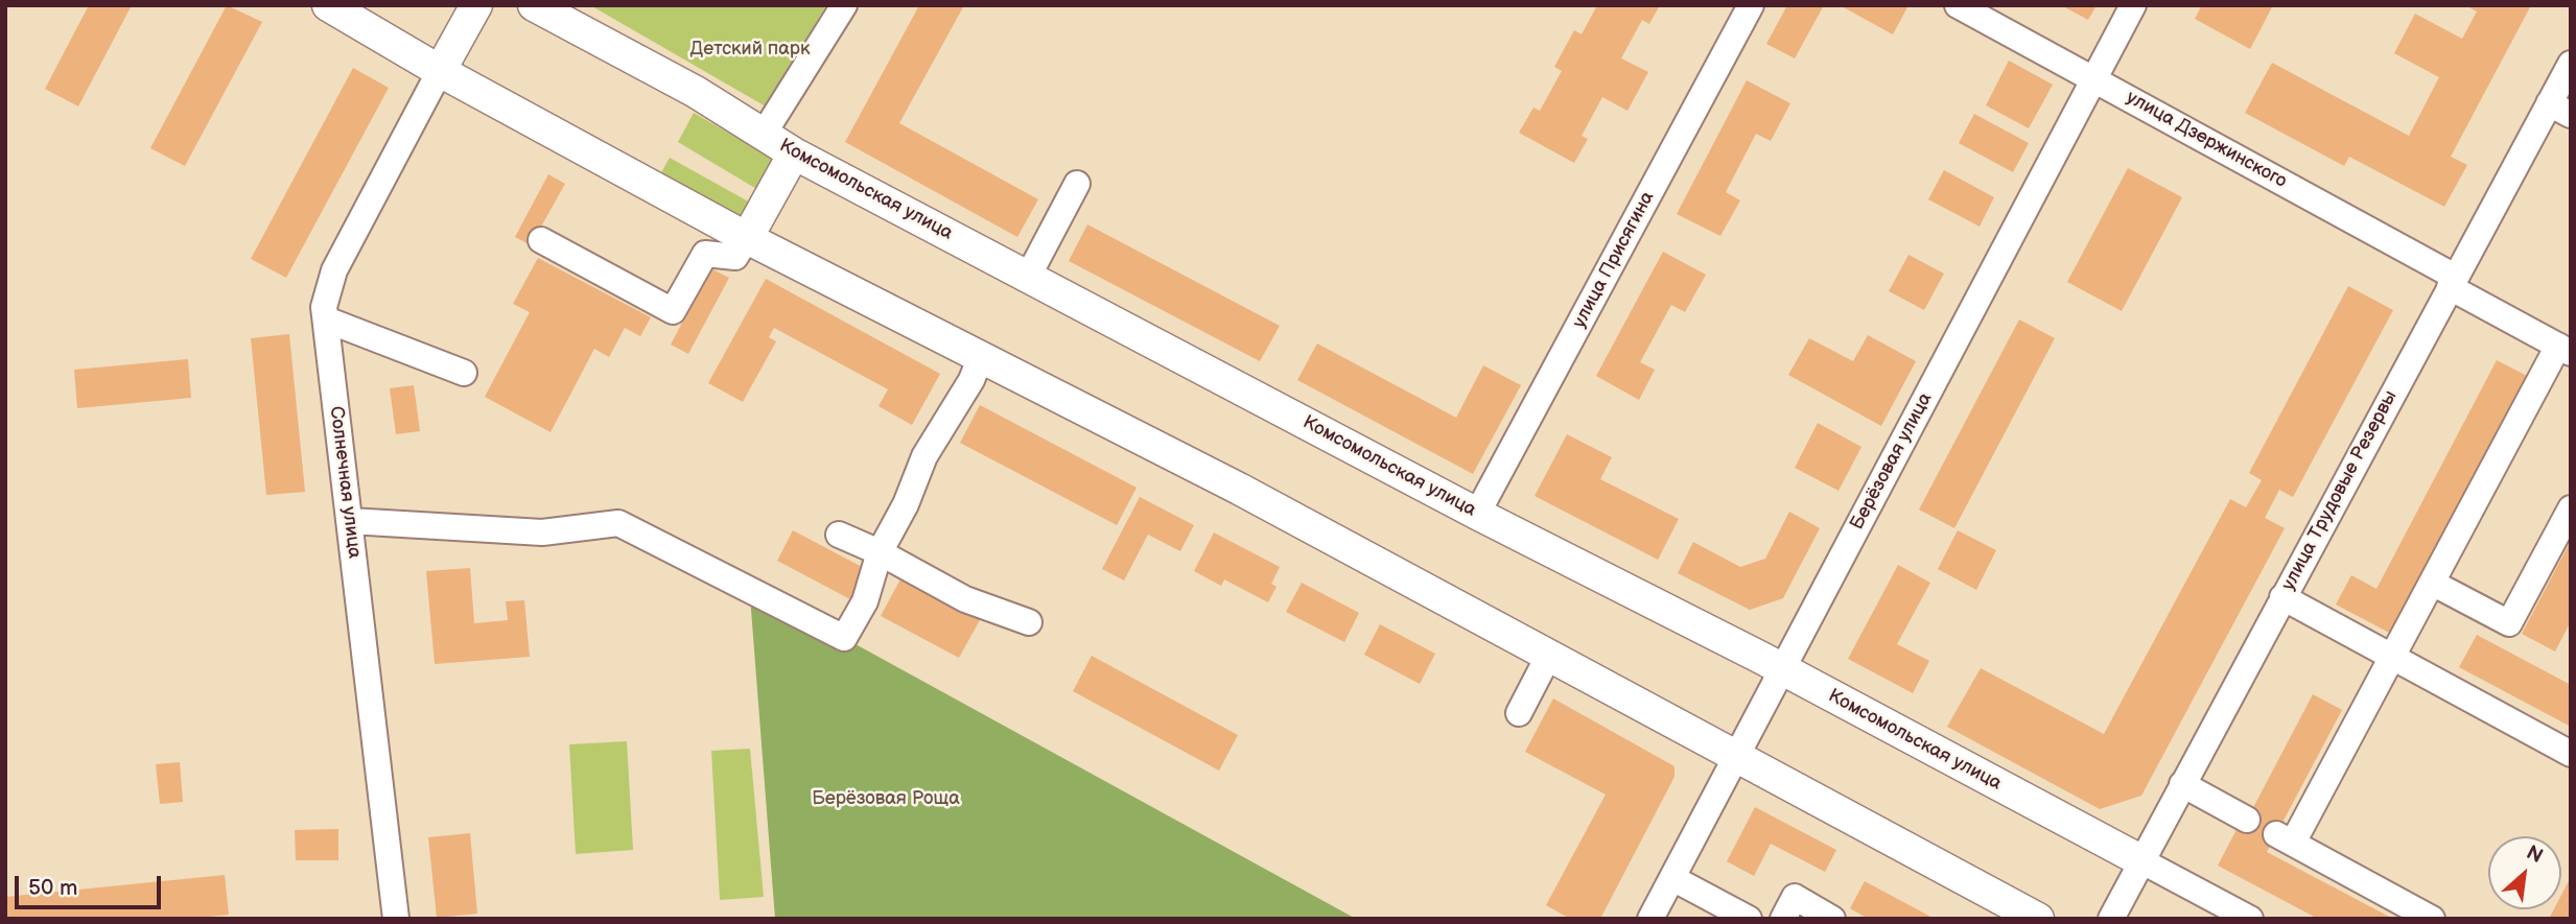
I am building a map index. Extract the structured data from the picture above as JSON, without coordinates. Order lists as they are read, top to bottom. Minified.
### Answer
{"streets":{"main road":["Комсомольская улица"],"street":["улица Дзержинского","улица Присягина","Берёзовая улица","Солнечная улица","улица Трудовые Резервы"]},"crossings":[["улица Дзержинского","Берёзовая улица"],["улица Дзержинского","улица Трудовые Резервы"],["Комсомольская улица","улица Присягина"],["Комсомольская улица","Берёзовая улица"],["Комсомольская улица","улица Трудовые Резервы"]],"parks":["Детский парк","Берёзовая Роща"],"scale_bar":"50 m","north":"top right"}
